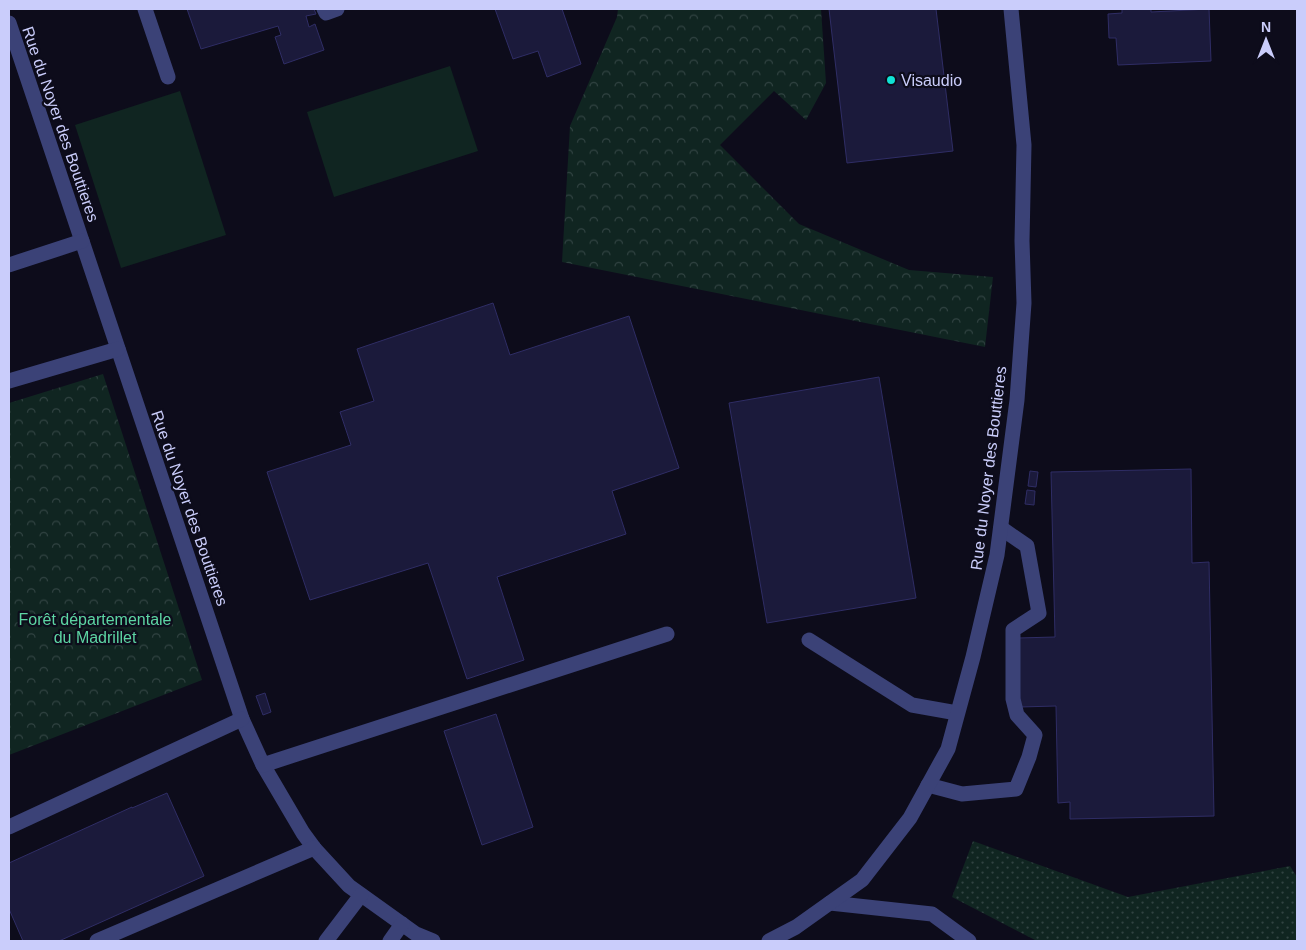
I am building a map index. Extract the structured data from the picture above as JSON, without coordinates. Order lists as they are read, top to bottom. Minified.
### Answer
{"streets":{"street":["Rue du Noyer des Bouttieres"]},"parks":["Forêt départementale du Madrillet"],"places":["Visaudio"],"north":"top"}
